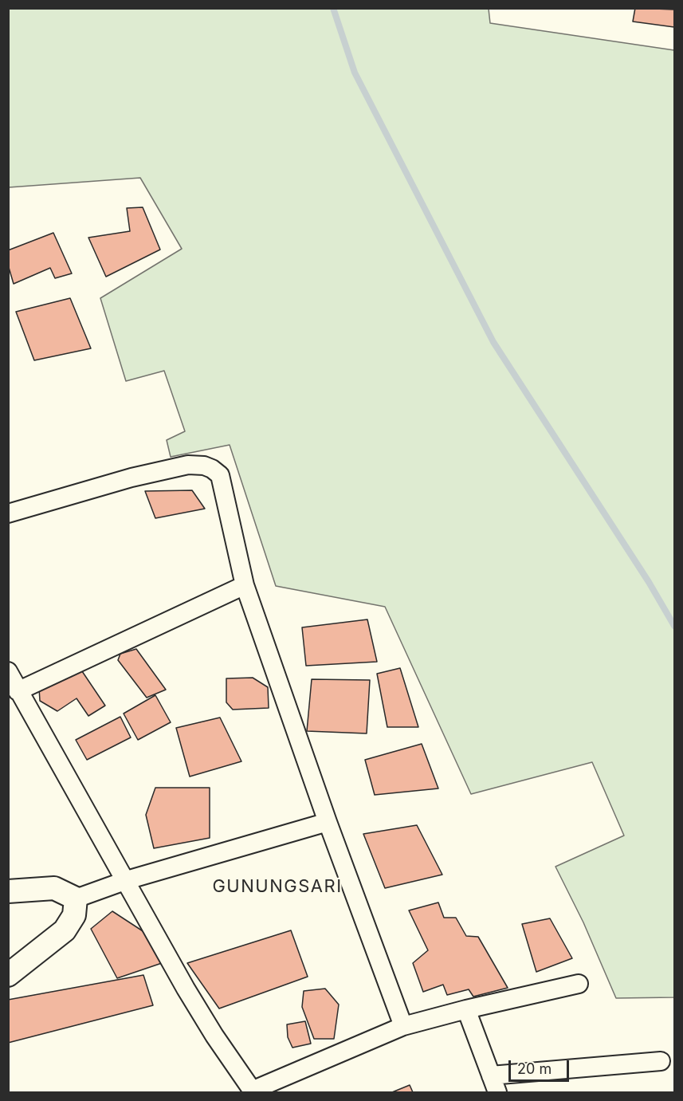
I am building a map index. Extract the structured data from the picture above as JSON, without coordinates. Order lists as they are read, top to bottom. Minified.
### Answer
{"districts":["GUNUNGSARI"],"scale_bar":"20 m"}
